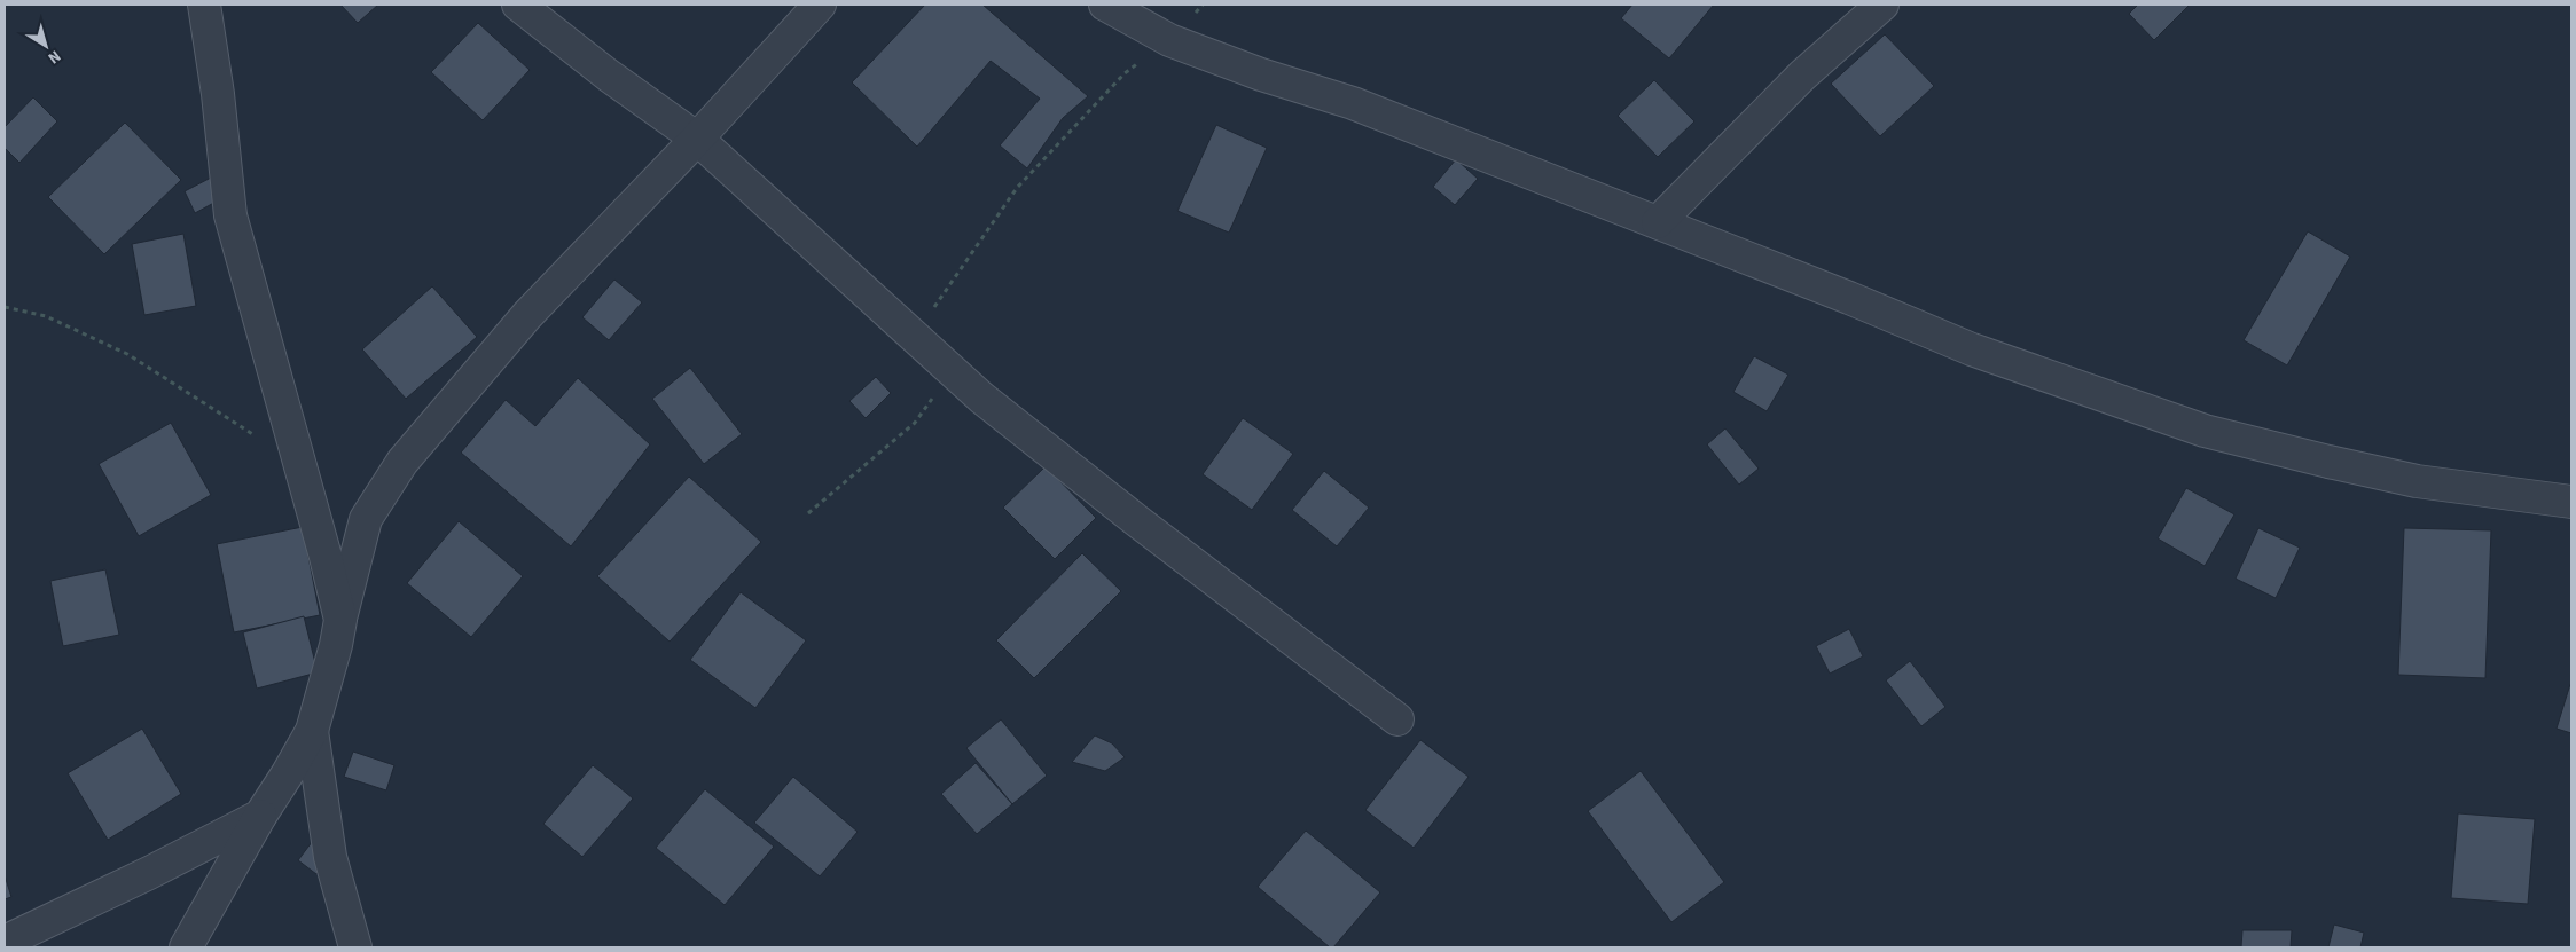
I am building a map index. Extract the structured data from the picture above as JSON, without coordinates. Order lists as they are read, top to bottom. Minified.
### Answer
{"north":"bottom right"}
